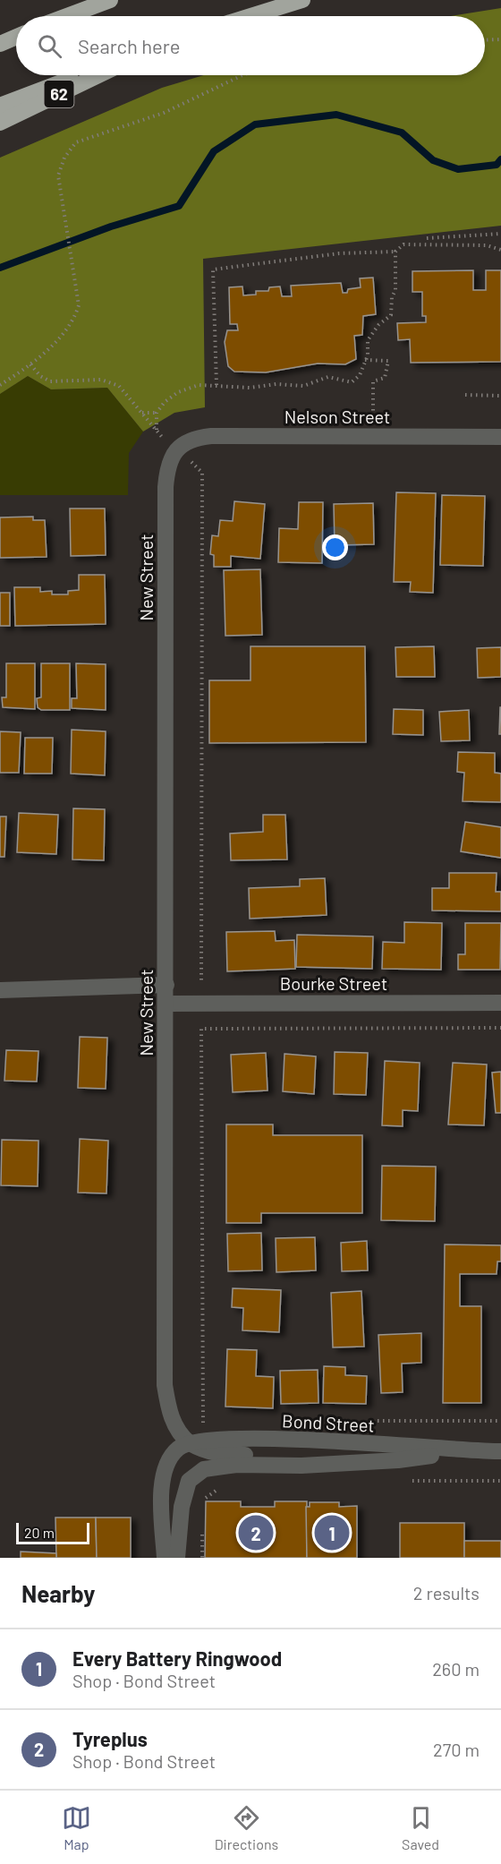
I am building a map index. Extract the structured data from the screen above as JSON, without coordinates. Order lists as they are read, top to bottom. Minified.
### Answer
{"streets":{"highway":["62"],"street":["Nelson Street","New Street","Bourke Street","Bond Street"]},"crossings":[["Nelson Street","New Street"],["New Street","Bourke Street"],["New Street","Bond Street"]],"scale_bar":"20 m","page":{"search":"Search here","pins":["1","2"],"scale":"20 m","heading":["Nearby","2 results"],"list":[{"mark":"1","name":"Every Battery Ringwood","note":"Shop · Bond Street","value":"260 m"},{"mark":"2","name":"Tyreplus","note":"Shop · Bond Street","value":"270 m"}],"nav":["Map","Directions","Saved"]}}
